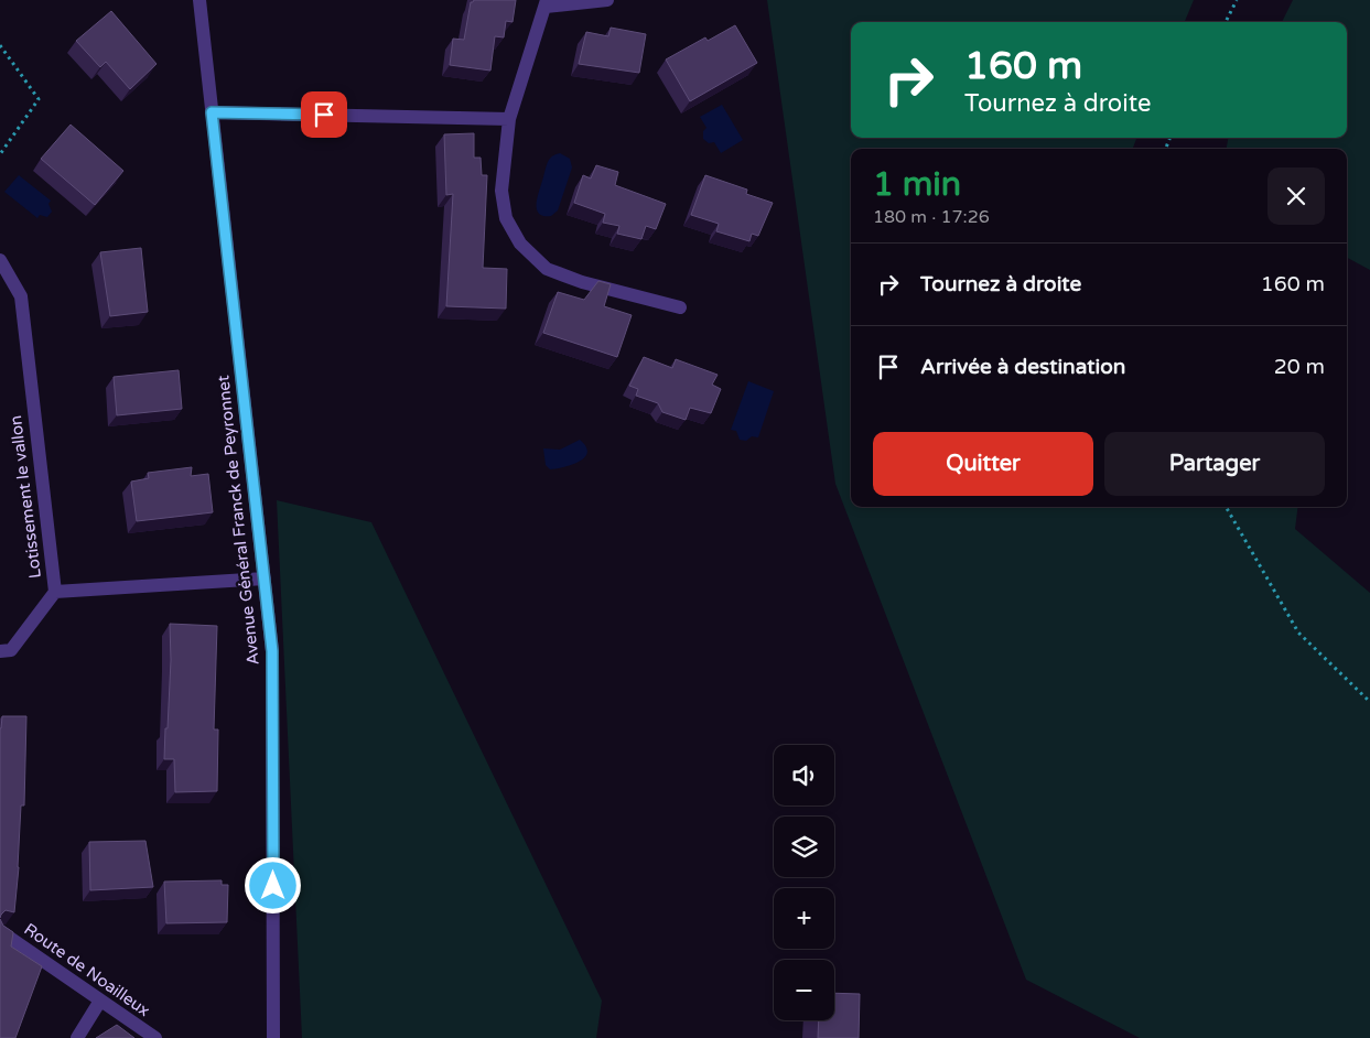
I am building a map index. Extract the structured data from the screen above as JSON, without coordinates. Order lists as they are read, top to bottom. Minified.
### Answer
{"streets":{"street":["Lotissement le vallon","Avenue Général Franck de Peyronnet","Route de Noailleux"]},"crossings":[["Lotissement le vallon","Avenue Général Franck de Peyronnet"]],"page":{"turn":["160 m","Tournez à droite"],"heading":["1 min","180 m · 17:26"],"list":[{"name":"Tournez à droite","value":"160 m"},{"name":"Arrivée à destination","value":"20 m"}],"buttons":["Quitter","Partager"],"map_buttons":["+","−"]}}
